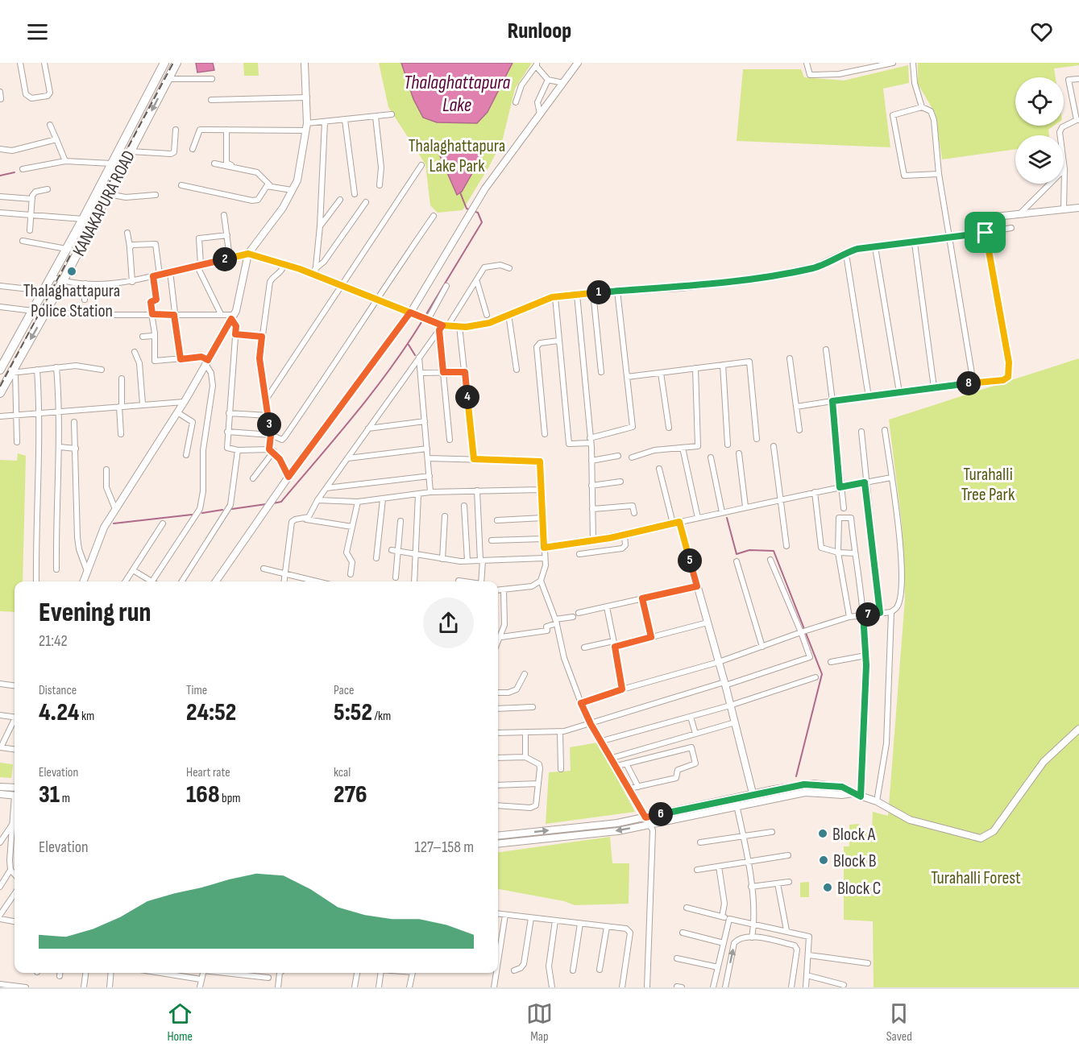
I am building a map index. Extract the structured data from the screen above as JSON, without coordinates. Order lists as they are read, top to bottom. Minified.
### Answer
{"streets":{"highway":["KANAKAPURA ROAD"]},"water":["Thalaghattapura Lake"],"parks":["Thalaghattapura Lake Park","Turahalli Tree Park","Turahalli Forest"],"places":["Thalaghattapura Police Station","Block A","Block B","Block C"],"page":{"header":"Runloop","pins":["2","1","8","4","3","5","7","6"],"heading":["Evening run","21:42"],"stats":[["Distance","4.24 km"],["Time","24:52"],["Pace","5:52 /km"],["Elevation","31 m"],["Heart rate","168 bpm"],["kcal","276"]],"chart":["Elevation","127–158 m"],"tabs":["Home","Map","Saved"]}}
